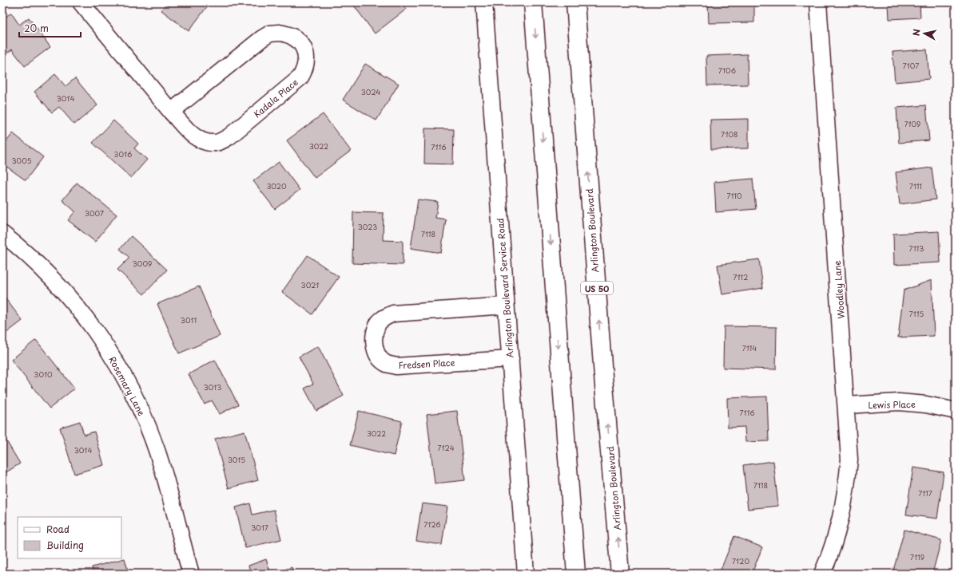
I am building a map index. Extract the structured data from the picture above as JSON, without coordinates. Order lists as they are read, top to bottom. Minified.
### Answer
{"streets":{"highway":["Arlington Boulevard","US 50"],"street":["Kadala Place","Arlington Boulevard Service Road","Woodley Lane","Fredsen Place","Rosemary Lane","Lewis Place"]},"crossings":[["Arlington Boulevard Service Road","Fredsen Place"],["Woodley Lane","Lewis Place"]],"house_numbers":["7107","7106","3024","3014","7109","7108","3022","7116","3016","3005","3020","7111","7110","3007","3023","7118","7113","3009","7112","3021","7115","3011","7114","3010","3013","7116","3022","7124","3014","3015","7118","7117","7126","3017","7119","7120"],"legend":["Road","Building"],"scale_bar":"20 m","north":"left"}
